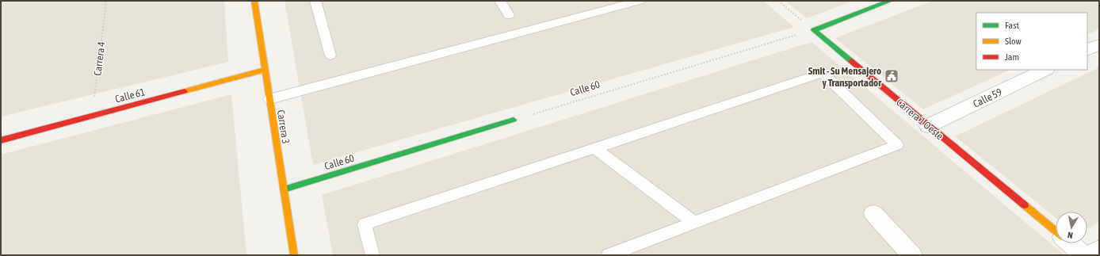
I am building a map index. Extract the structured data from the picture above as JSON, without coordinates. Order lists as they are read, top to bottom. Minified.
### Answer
{"streets":{"street":["Calle 60","Calle 61","Calle 59","Carrera 1 Oeste","Carrera 3"],"path":["Carrera 4"]},"crossings":[["Carrera 4","Calle 61"],["Calle 60","Carrera 1 Oeste"],["Calle 60","Carrera 3"],["Calle 61","Carrera 3"],["Calle 59","Carrera 1 Oeste"]],"places":{"public building":["Smit - Su Mensajero y Transportador"]},"legend":["Fast","Slow","Jam"],"north":"bottom"}
